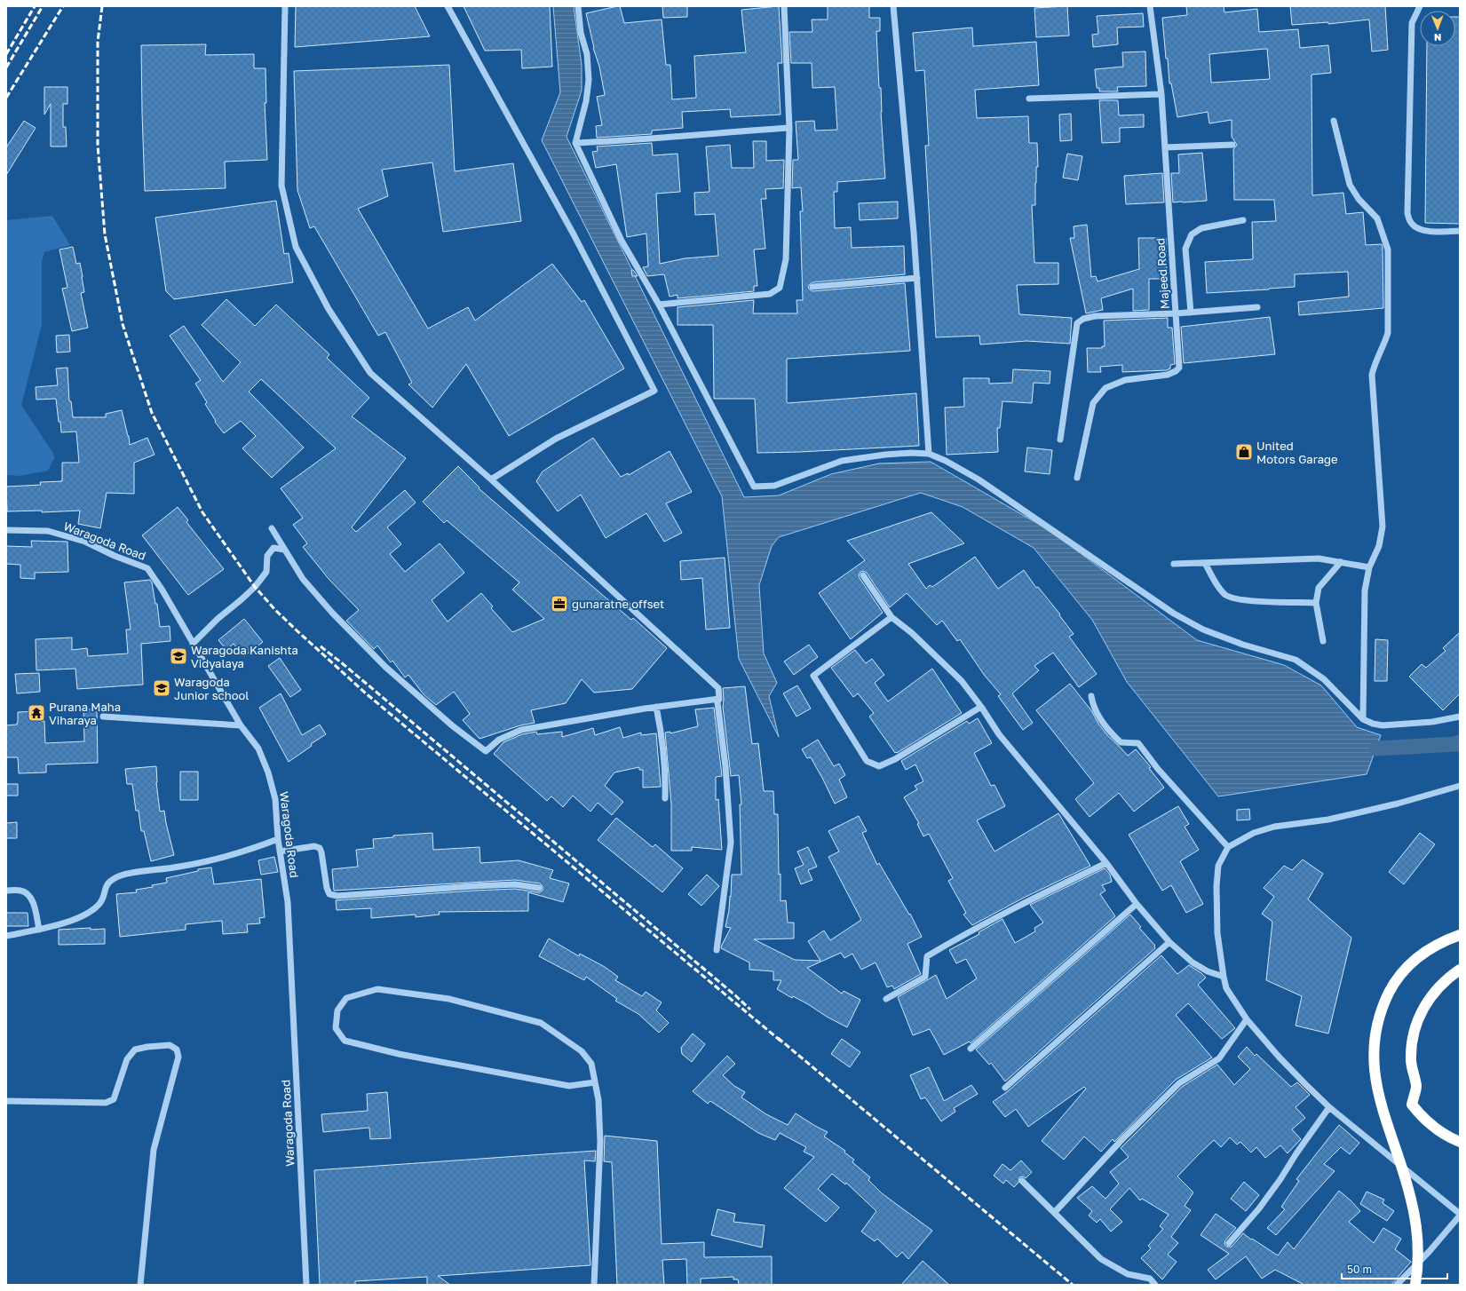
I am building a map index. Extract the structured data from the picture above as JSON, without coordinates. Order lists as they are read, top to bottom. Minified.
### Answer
{"streets":{"street":["Majeed Road","Waragoda Road"]},"places":{"shop":["United Motors Garage"],"office":["gunaratne offset"],"school or university":["Waragoda Kanishta Vidyalaya","Waragoda Junior school"],"temple":["Purana Maha Viharaya"]},"scale_bar":"50 m","north":"bottom"}
